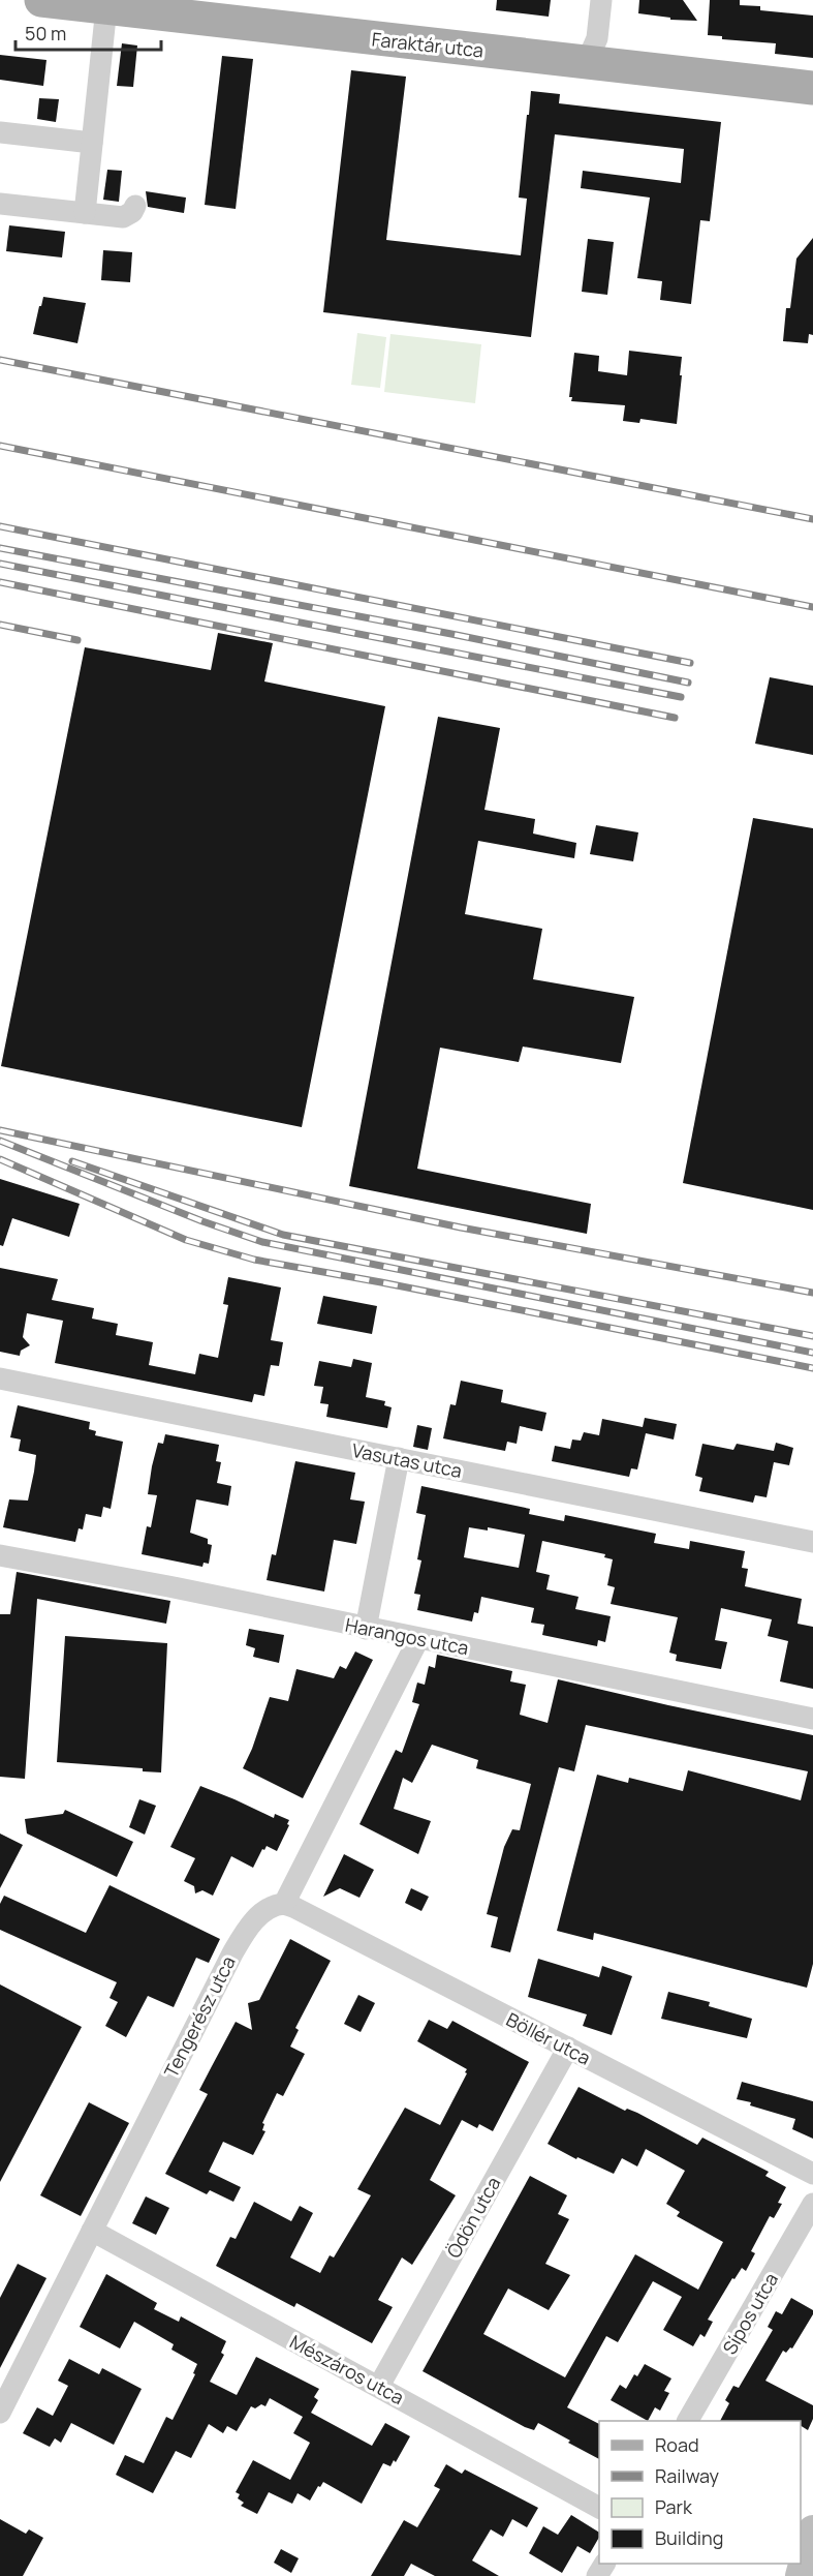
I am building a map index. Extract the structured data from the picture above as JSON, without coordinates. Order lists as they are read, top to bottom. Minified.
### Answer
{"streets":{"main road":["Faraktár utca"],"street":["Vasutas utca","Harangos utca","Tengerész utca","Böllér utca","Ödön utca","Sípos utca","Mészáros utca"]},"crossings":[["Tengerész utca","Böllér utca"],["Tengerész utca","Mészáros utca"],["Böllér utca","Ödön utca"],["Ödön utca","Mészáros utca"]],"legend":["Road","Railway","Park","Building"],"scale_bar":"50 m"}
